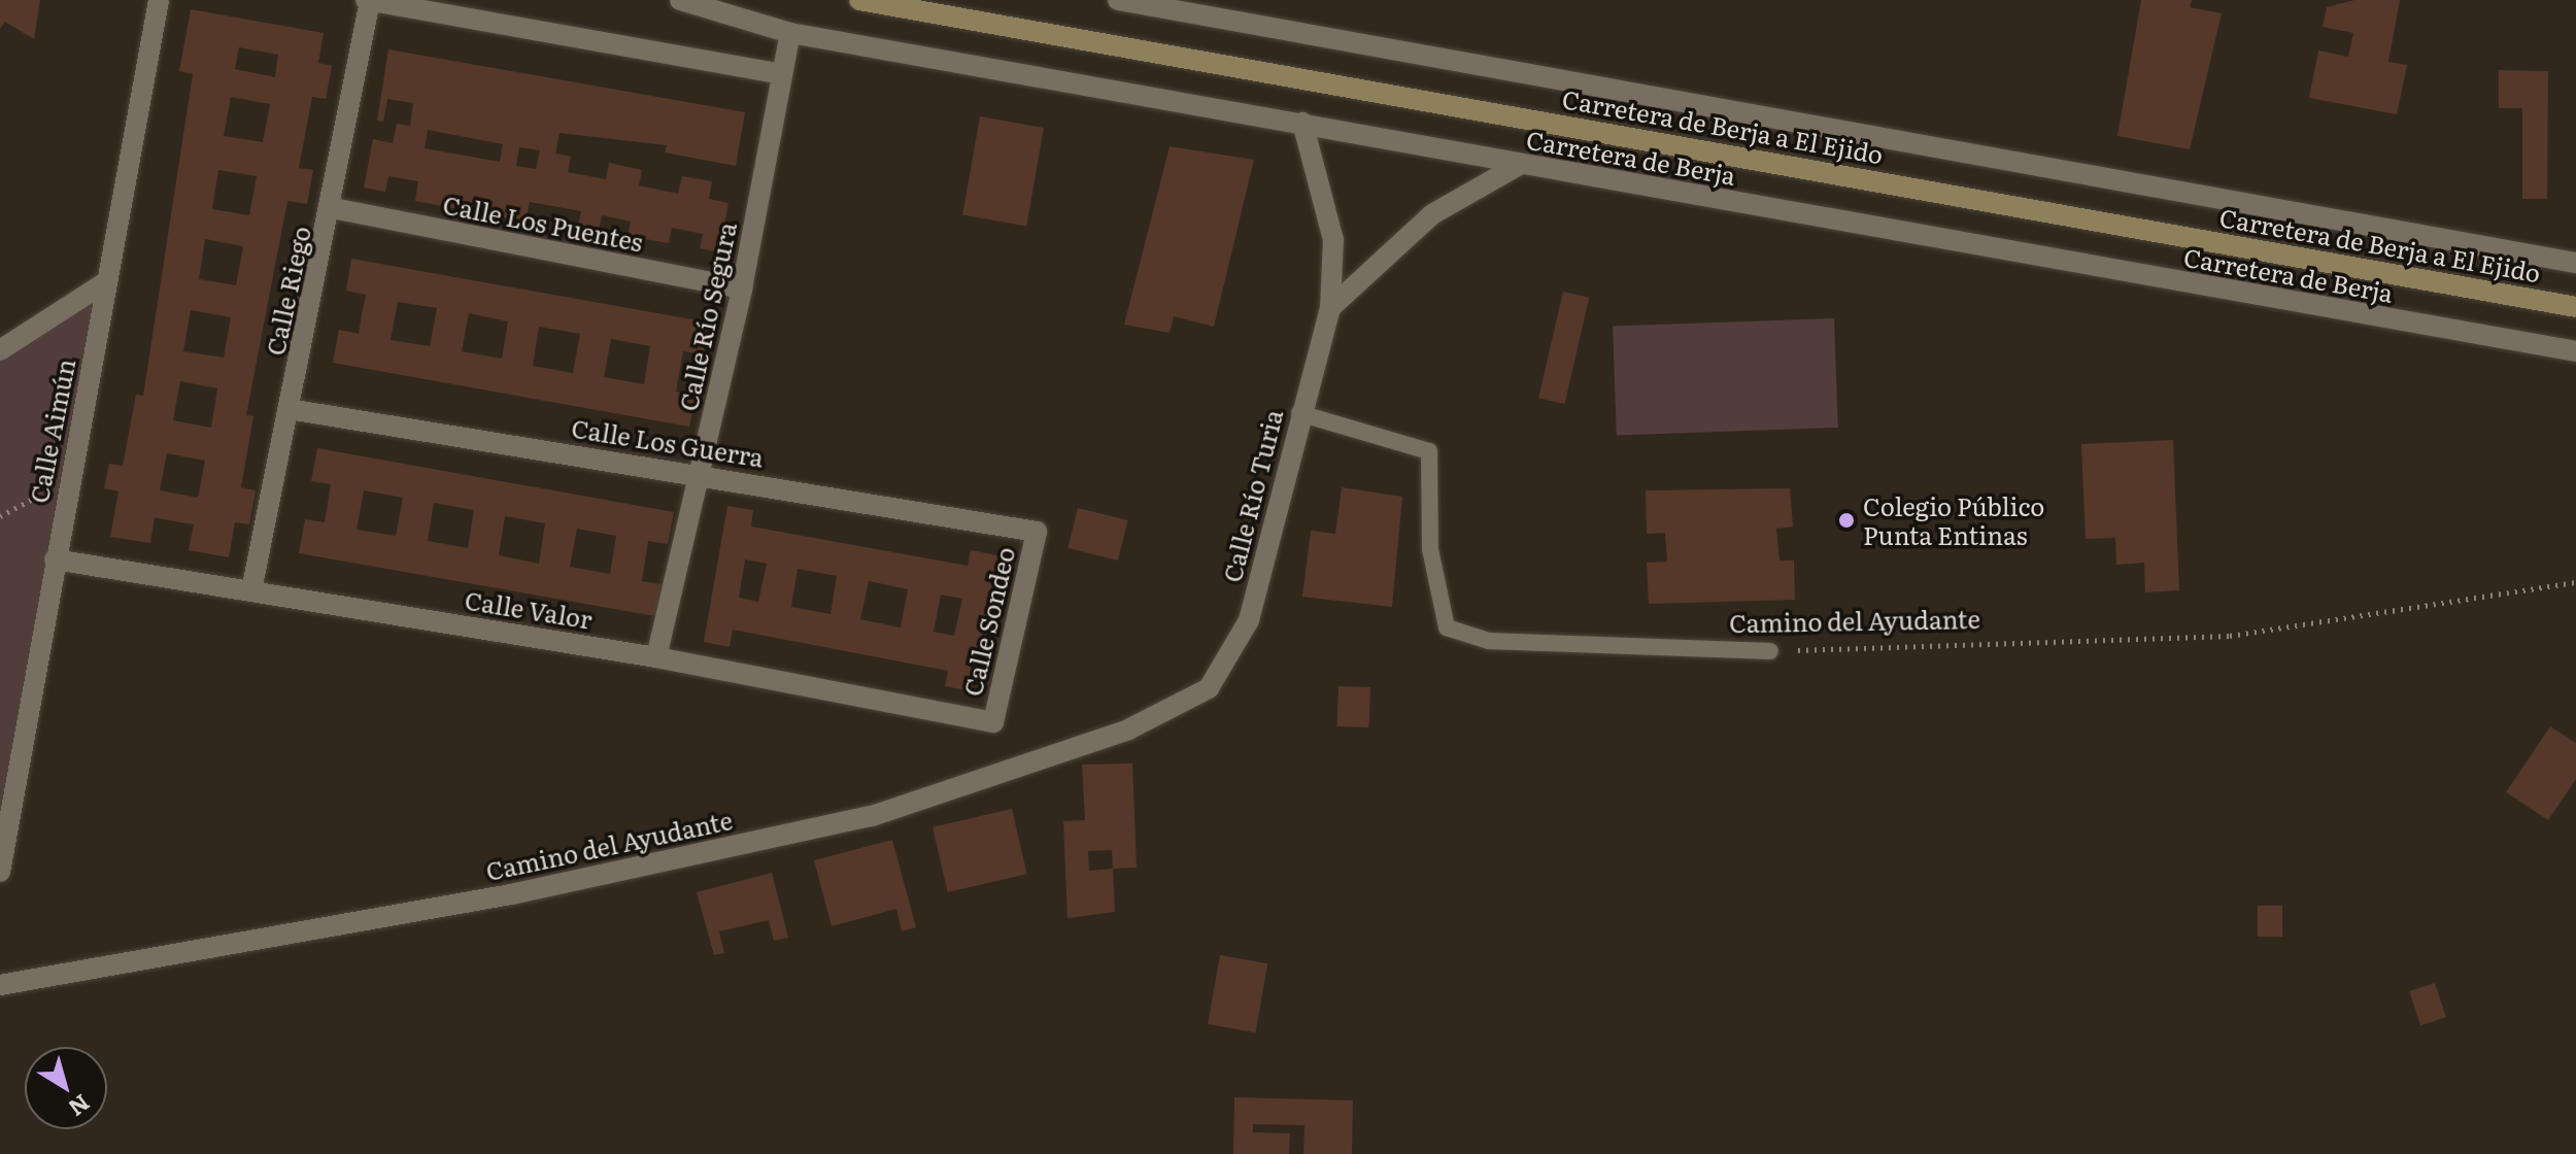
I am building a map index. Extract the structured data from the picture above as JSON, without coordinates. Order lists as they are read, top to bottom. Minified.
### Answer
{"streets":{"main road":["Carretera de Berja a El Ejido"],"street":["Carretera de Berja","Calle Los Puentes","Calle Riego","Calle Río Segura","Calle Aimún","Calle Los Guerra","Calle Río Turia","Calle Valor","Camino del Ayudante","Calle Sondeo"]},"crossings":[["Carretera de Berja","Calle Río Segura"],["Carretera de Berja","Calle Río Turia"],["Calle Los Puentes","Calle Riego"],["Calle Los Puentes","Calle Río Segura"],["Calle Riego","Calle Los Guerra"],["Calle Riego","Calle Valor"],["Calle Río Segura","Calle Los Guerra"],["Calle Río Segura","Calle Valor"],["Calle Aimún","Calle Valor"],["Calle Los Guerra","Calle Sondeo"],["Calle Río Turia","Camino del Ayudante"],["Calle Valor","Calle Sondeo"]],"places":["Colegio Público Punta Entinas"],"north":"bottom right"}
